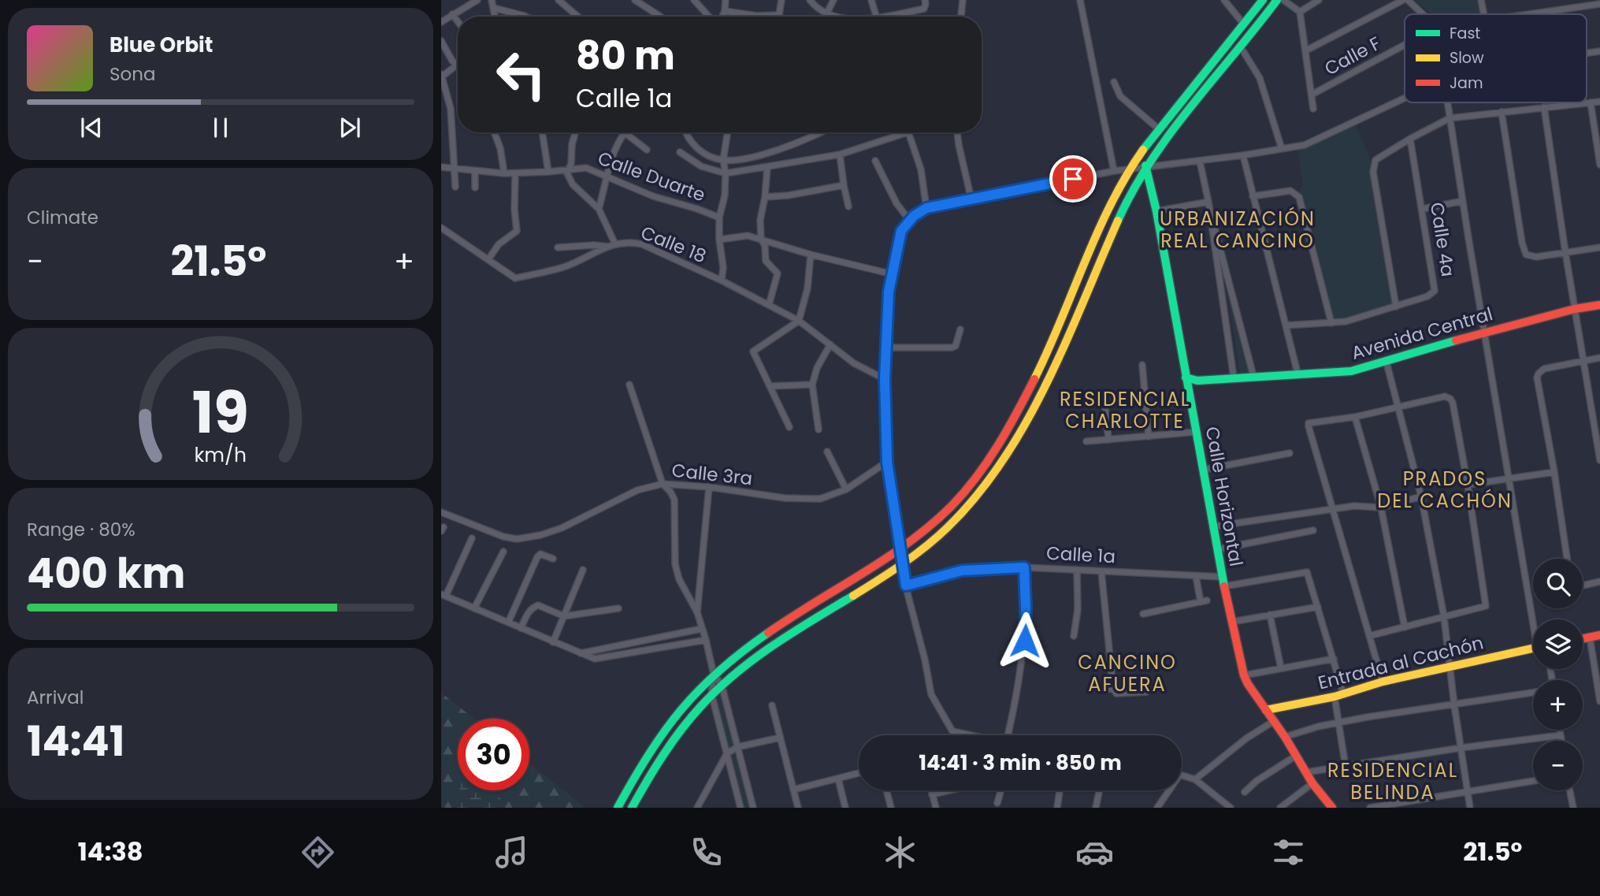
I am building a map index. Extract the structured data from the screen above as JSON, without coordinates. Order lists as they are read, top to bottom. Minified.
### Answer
{"streets":{"main road":["Avenida Central","Calle Horizontal","Entrada al Cachón"],"street":["Calle F","Calle Duarte","Calle 4a","Calle 18","Calle 3ra","Calle 1a"]},"crossings":[["Avenida Central","Calle Horizontal"],["Calle Horizontal","Calle 1a"],["Calle Horizontal","Entrada al Cachón"]],"districts":["URBANIZACIÓN REAL CANCINO","RESIDENCIAL CHARLOTTE","PRADOS DEL CACHÓN","CANCINO AFUERA","RESIDENCIAL BELINDA"],"legend":["Fast","Slow","Jam"],"page":{"turn":["80 m","Calle 1a"],"song":["Blue Orbit","Sona"],"tile":["Climate",["Range · 80%","400 km"],["Arrival","14:41"]],"heat":["−","21.5°","+"],"map_buttons":["+","−"],"limit":"30","trip":"14:41 · 3 min · 850 m","tabs":["14:38","21.5°"],"gauge":["19","km/h"]}}
